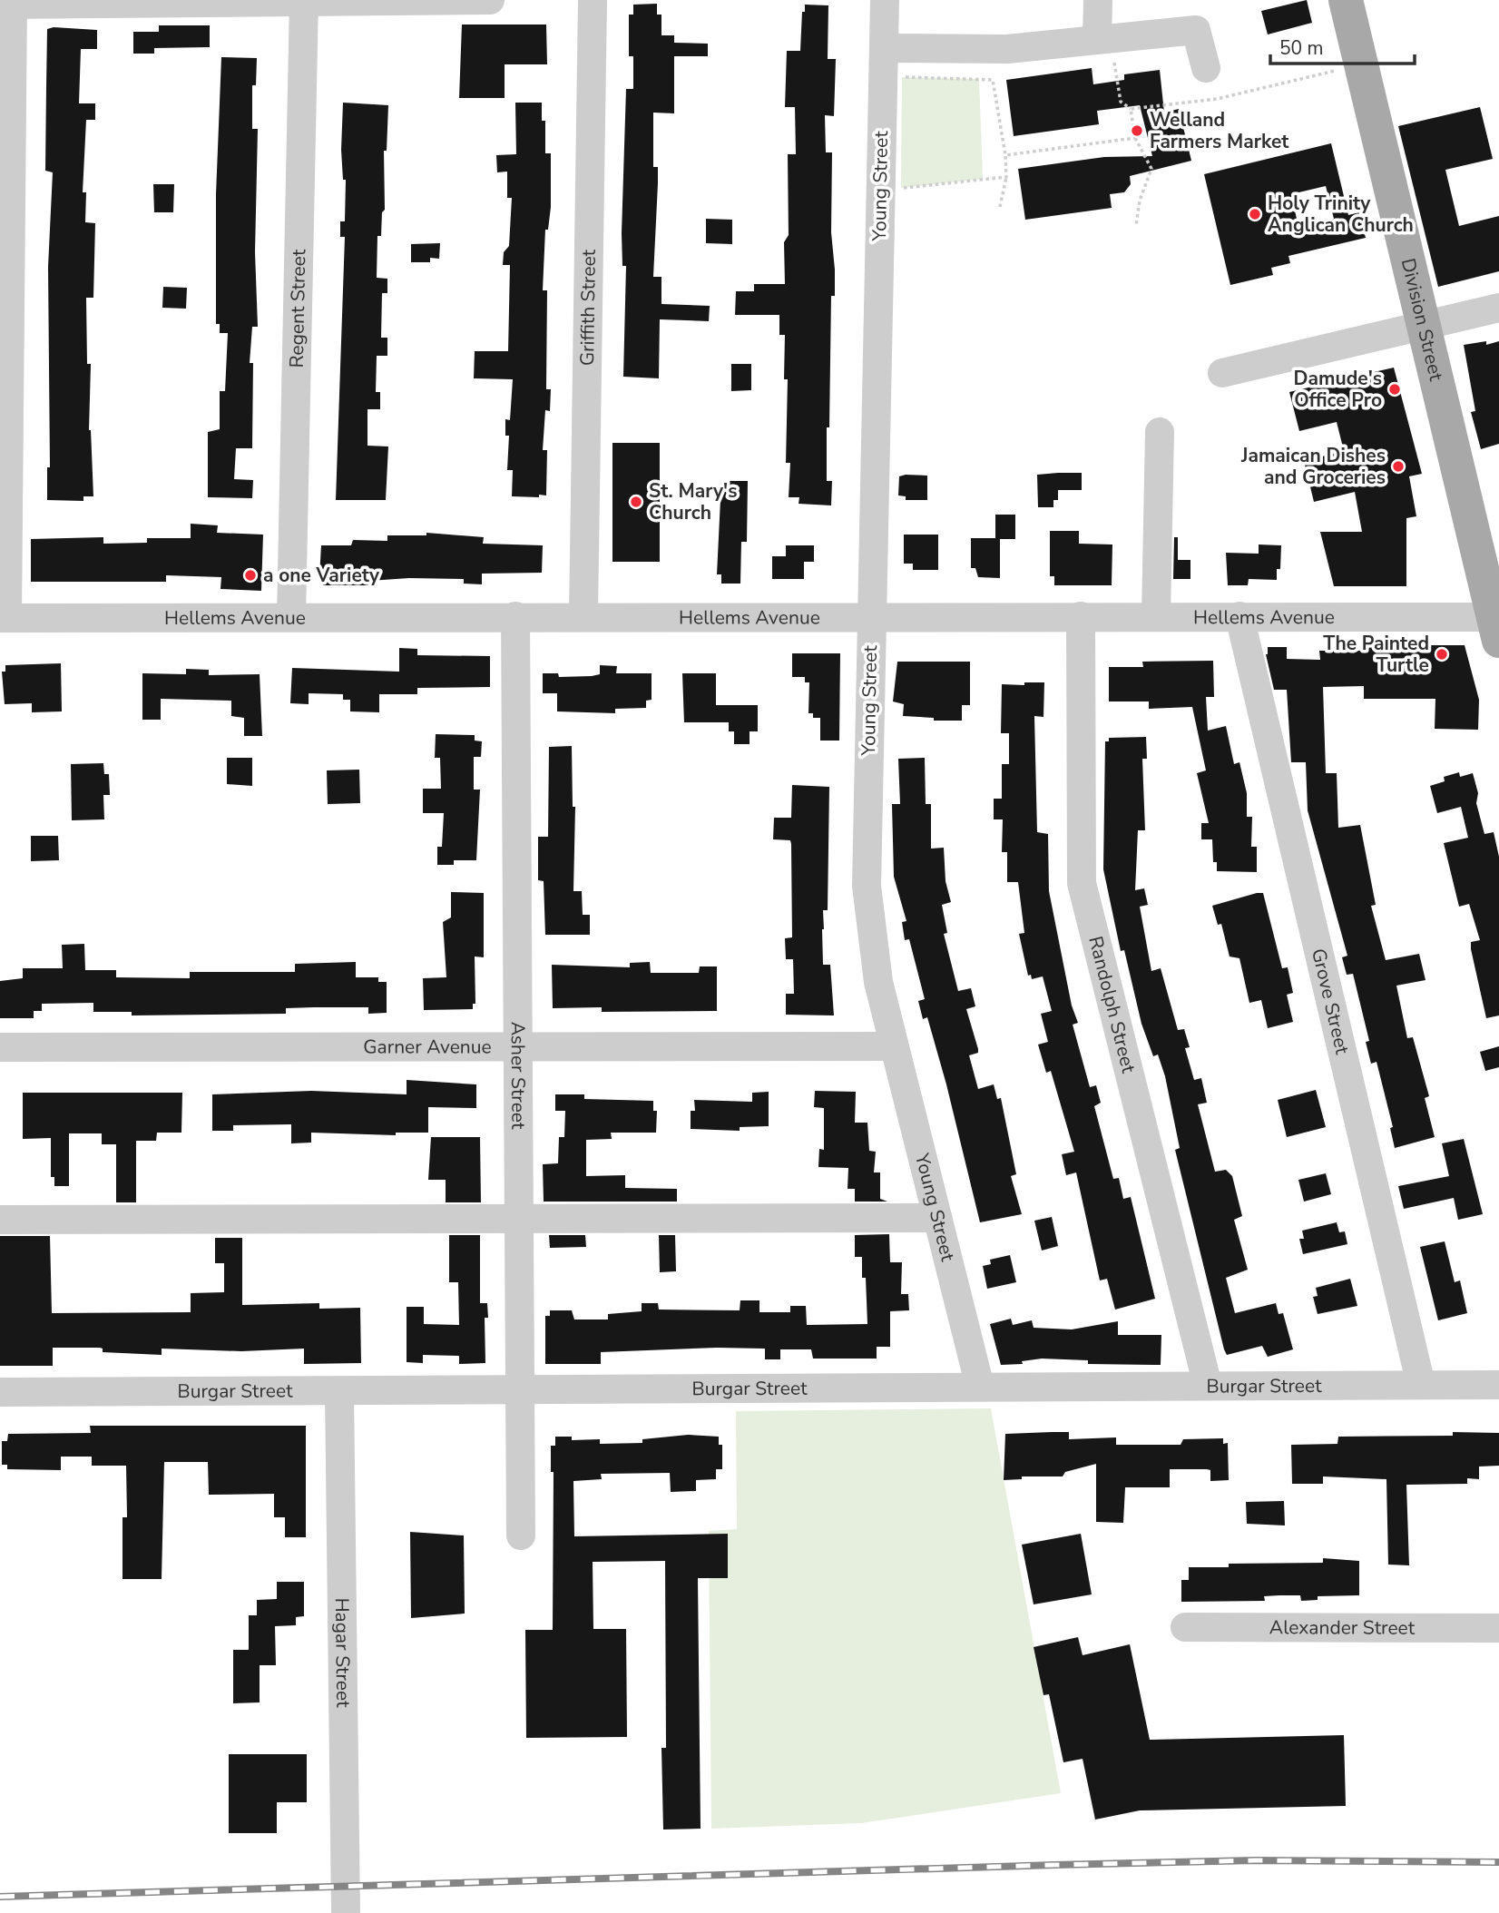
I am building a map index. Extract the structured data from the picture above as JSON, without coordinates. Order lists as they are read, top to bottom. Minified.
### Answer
{"streets":{"main road":["Division Street"],"street":["Young Street","Regent Street","Griffith Street","Hellems Avenue","Grove Street","Randolph Street","Garner Avenue","Asher Street","Burgar Street","Alexander Street","Hagar Street"]},"crossings":[["Young Street","Hellems Avenue"],["Young Street","Garner Avenue"],["Young Street","Burgar Street"],["Regent Street","Hellems Avenue"],["Griffith Street","Hellems Avenue"],["Division Street","Hellems Avenue"],["Hellems Avenue","Grove Street"],["Hellems Avenue","Randolph Street"],["Hellems Avenue","Asher Street"],["Grove Street","Burgar Street"],["Randolph Street","Burgar Street"],["Garner Avenue","Asher Street"],["Asher Street","Burgar Street"],["Burgar Street","Hagar Street"]],"places":["Welland Farmers Market","Holy Trinity Anglican Church","Damude's Office Pro","Jamaican Dishes and Groceries","St. Mary's Church","a one Variety","The Painted Turtle"],"scale_bar":"50 m"}
